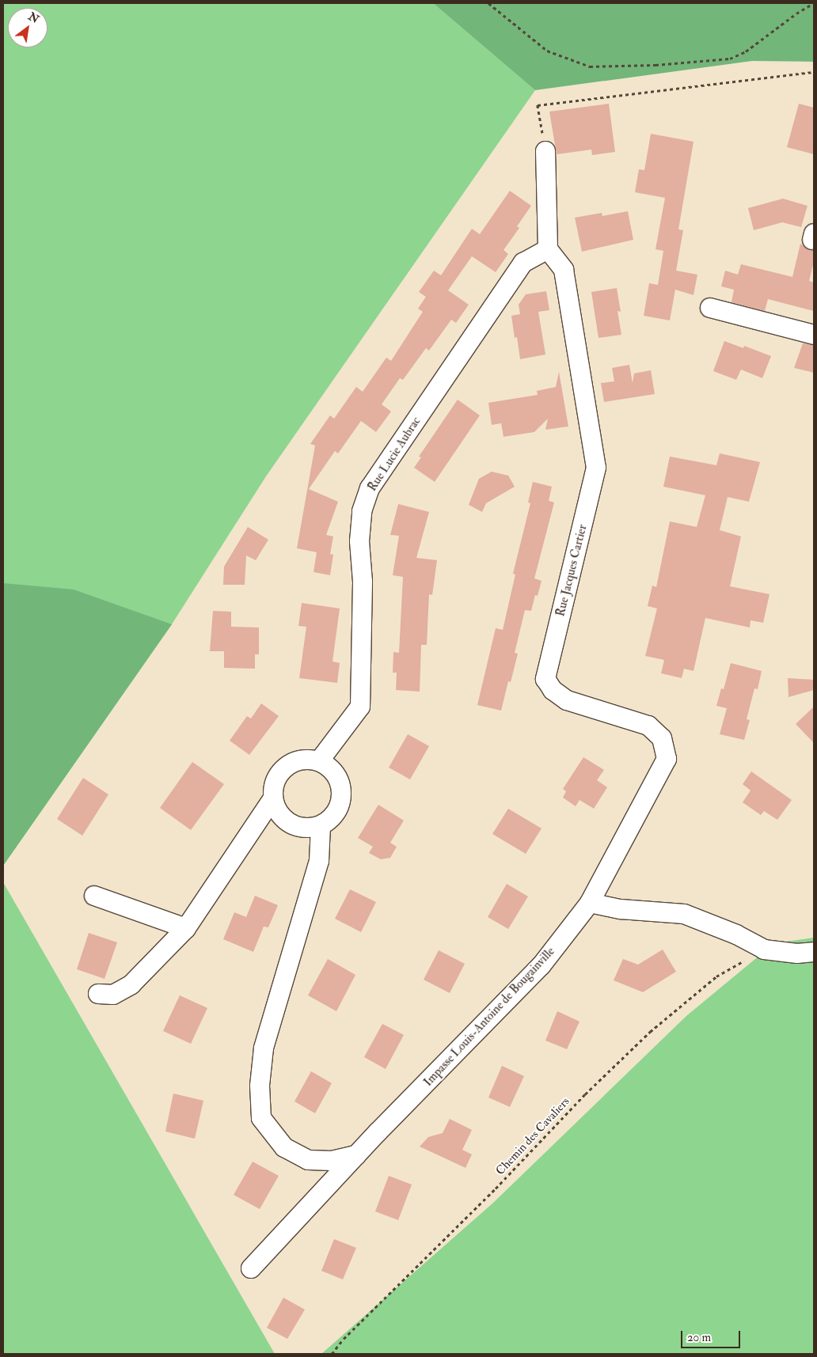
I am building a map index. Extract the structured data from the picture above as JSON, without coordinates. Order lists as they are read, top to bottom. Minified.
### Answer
{"streets":{"street":["Rue Lucie Aubrac","Rue Jacques Cartier","Impasse Louis-Antoine de Bougainville"],"path":["Chemin des Cavaliers"]},"crossings":[["Rue Lucie Aubrac","Rue Jacques Cartier"],["Rue Jacques Cartier","Impasse Louis-Antoine de Bougainville"]],"scale_bar":"20 m","north":"top right"}
